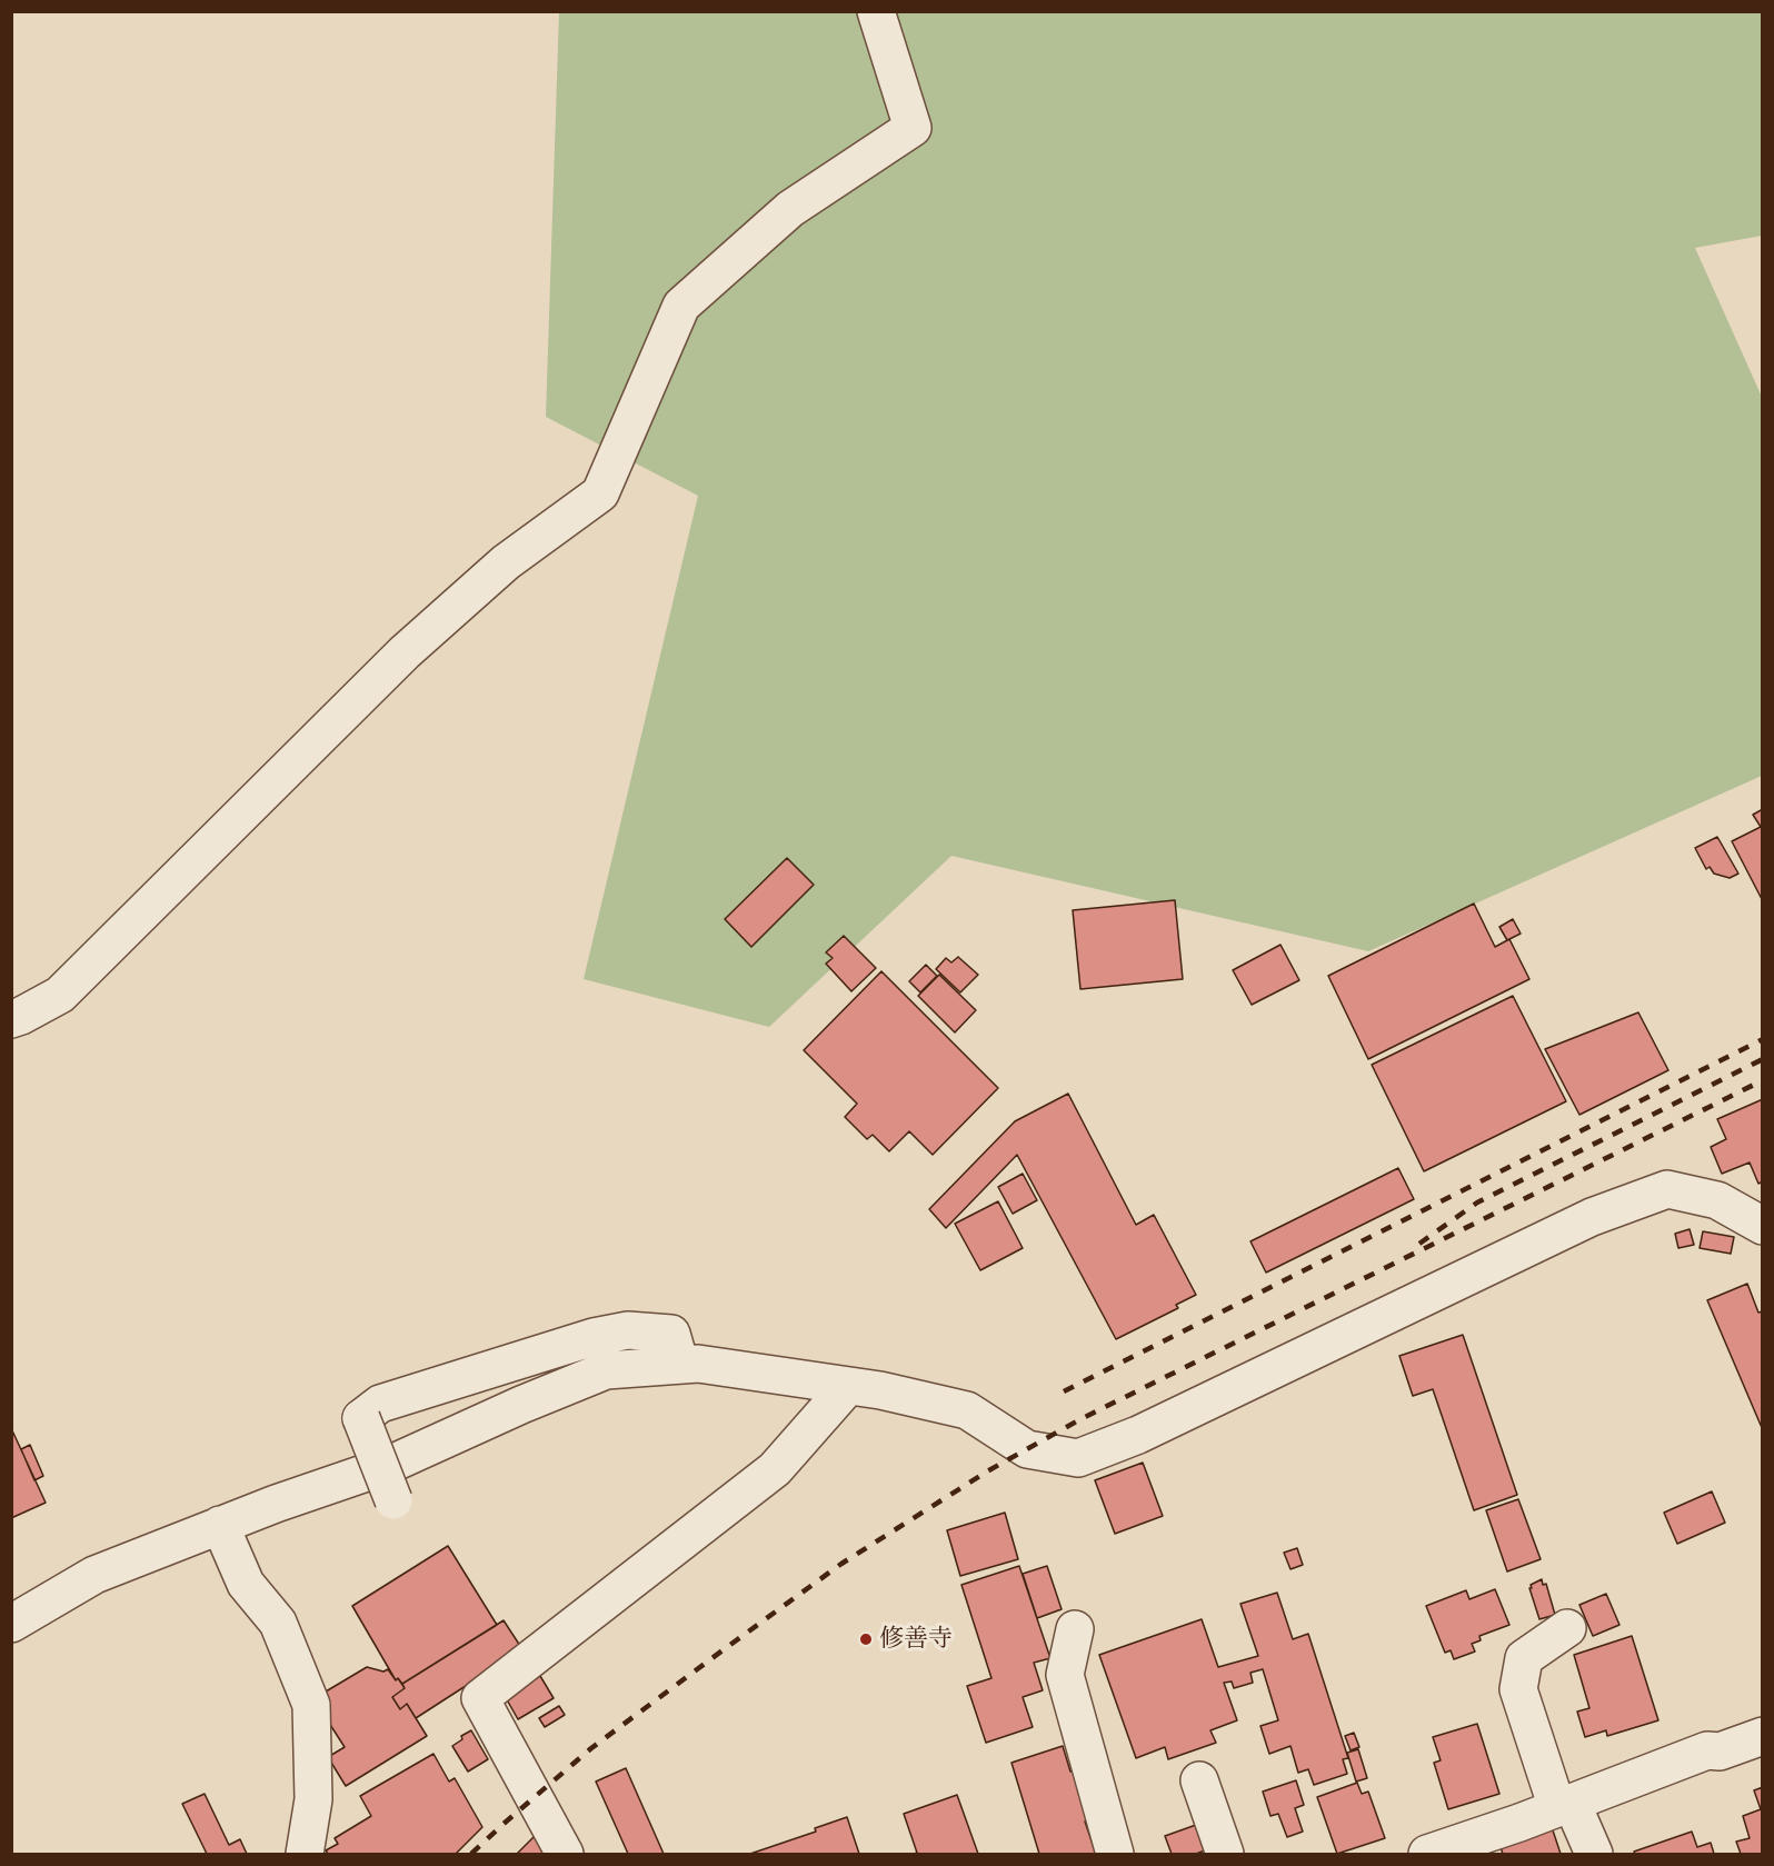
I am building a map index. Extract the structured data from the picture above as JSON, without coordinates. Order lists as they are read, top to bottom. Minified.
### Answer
{"places":["修善寺"]}
